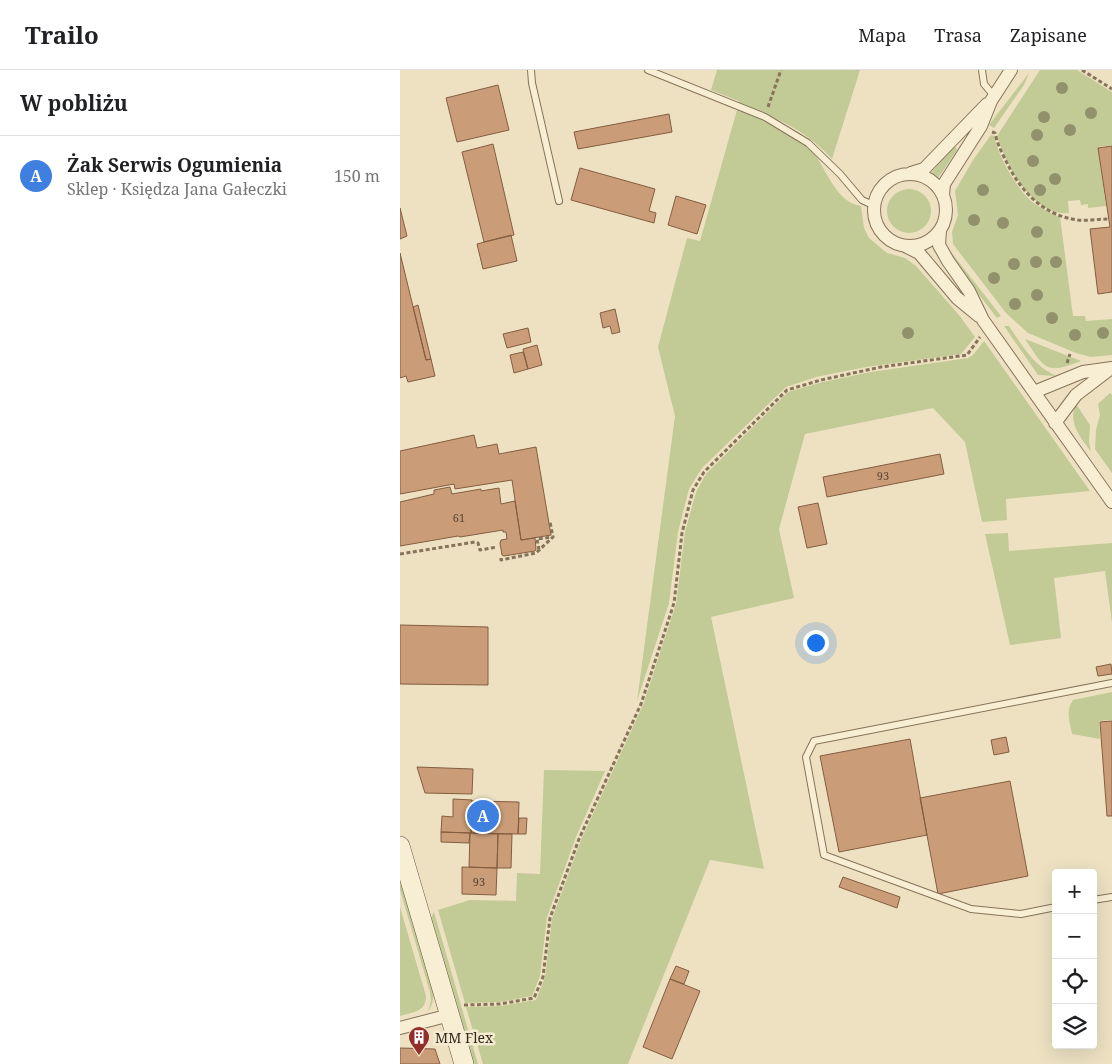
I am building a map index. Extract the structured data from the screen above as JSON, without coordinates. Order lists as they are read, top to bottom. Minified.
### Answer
{"places":{"building":["MM Flex"]},"house_numbers":["93","61","93"],"page":{"header":"Trailo","nav":["Mapa","Trasa","Zapisane"],"heading":"W pobliżu","list":[{"mark":"A","name":"Żak Serwis Ogumienia","note":"Sklep · Księdza Jana Gałeczki","value":"150 m"}],"pins":"A","map_buttons":["+","−"]}}
